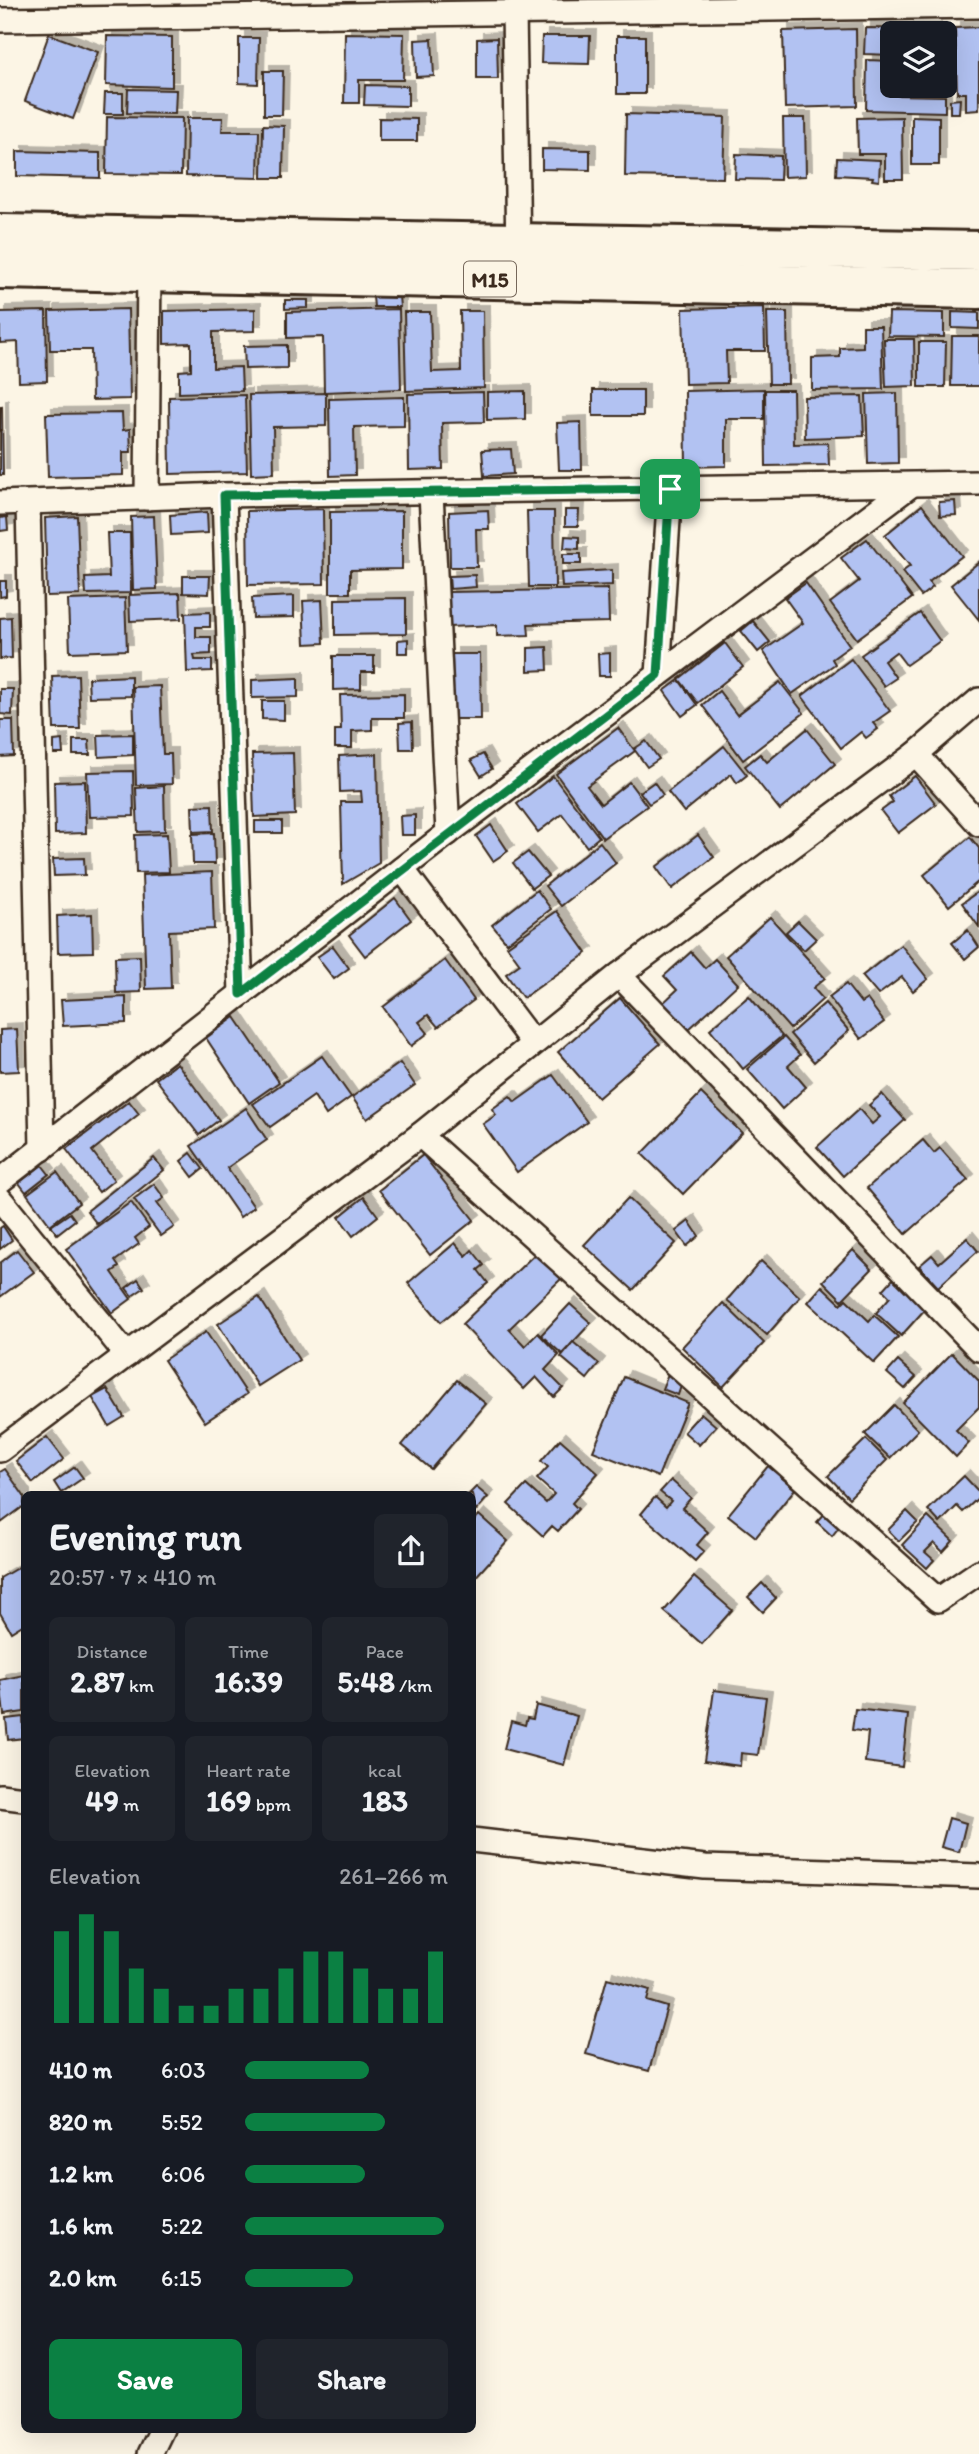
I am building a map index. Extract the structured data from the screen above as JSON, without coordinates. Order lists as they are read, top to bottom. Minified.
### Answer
{"streets":{"highway":["M15"]},"page":{"heading":["Evening run","20:57 · 7 × 410 m"],"stats":[["Distance","2.87 km"],["Time","16:39"],["Pace","5:48 /km"],["Elevation","49 m"],["Heart rate","169 bpm"],["kcal","183"]],"chart":["Elevation","261–266 m"],"list":[{"name":"410 m","note":"6:03"},{"name":"820 m","note":"5:52"},{"name":"1.2 km","note":"6:06"},{"name":"1.6 km","note":"5:22"},{"name":"2.0 km","note":"6:15"}],"buttons":["Save","Share"]}}
